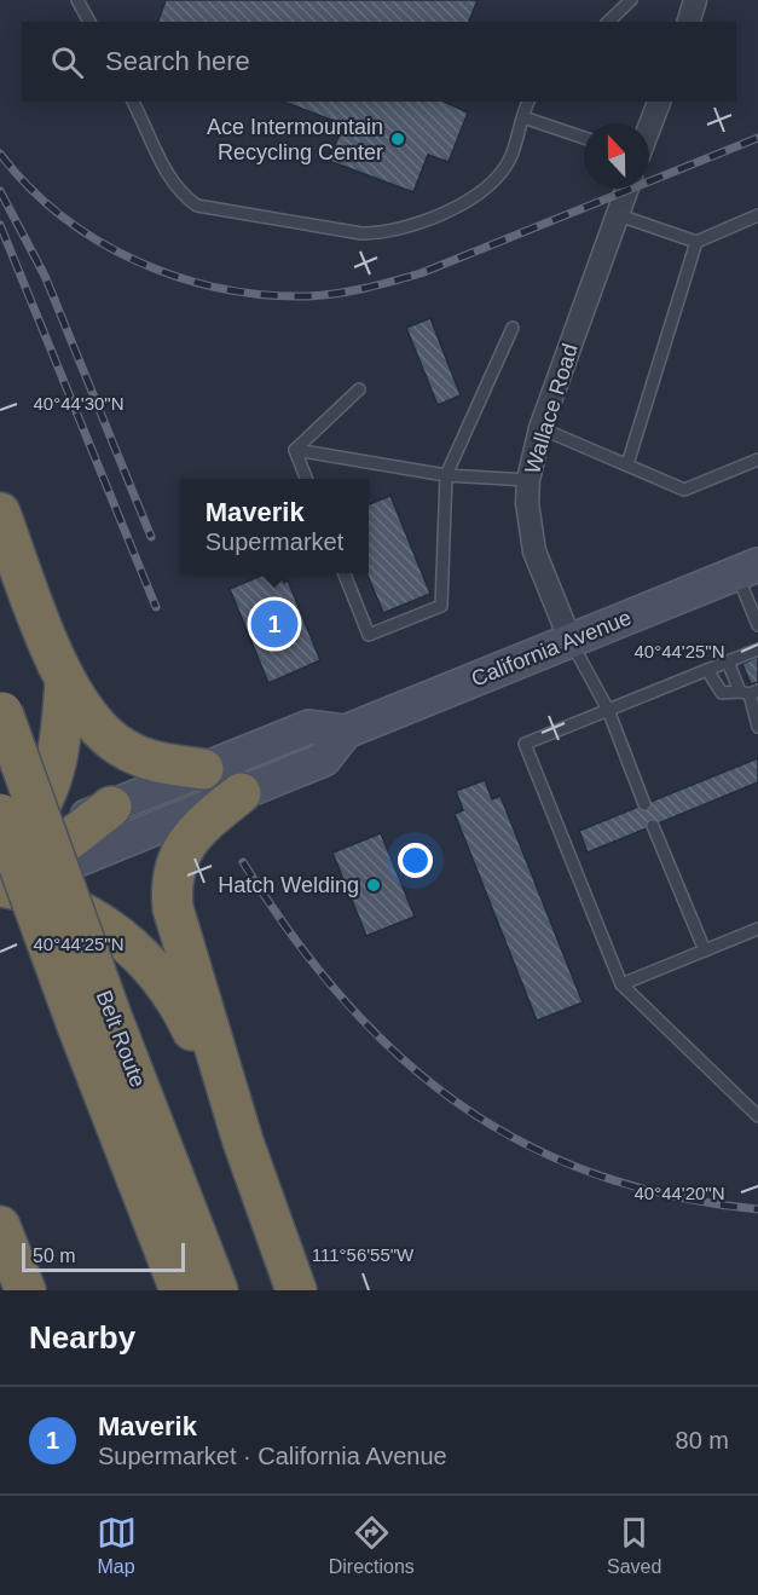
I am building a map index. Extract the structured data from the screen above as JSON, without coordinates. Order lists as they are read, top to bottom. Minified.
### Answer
{"streets":{"highway":["Belt Route"],"main road":["California Avenue"],"street":["Wallace Road"]},"crossings":[["Wallace Road","California Avenue"]],"places":["Ace Intermountain Recycling Center","Hatch Welding"],"scale_bar":"50 m","north":"top","page":{"search":"Search here","popup":["Maverik","Supermarket"],"pins":"1","scale":"50 m","heading":"Nearby","list":[{"mark":"1","name":"Maverik","note":"Supermarket · California Avenue","value":"80 m"}],"nav":["Map","Directions","Saved"]},"coordinates":["40°44'30\"N","40°44'25\"N","40°44'20\"N","111°56'55\"W"]}
